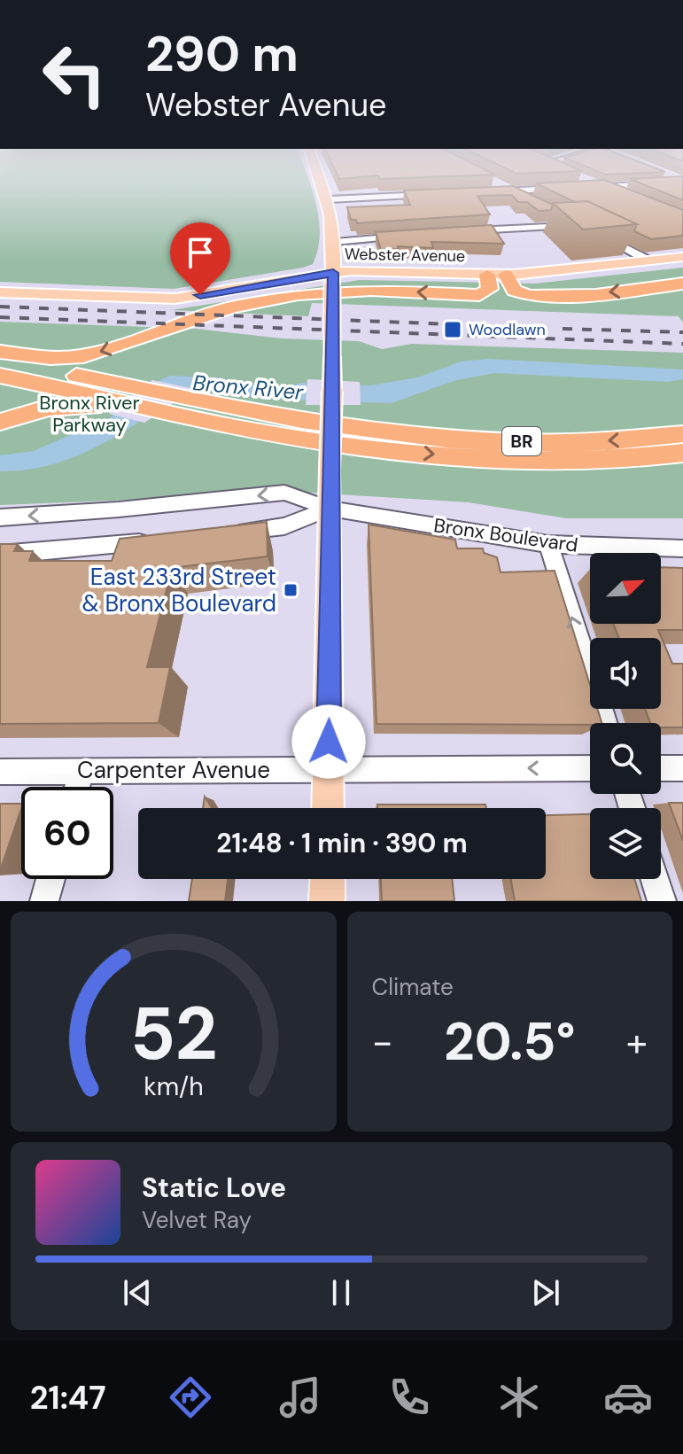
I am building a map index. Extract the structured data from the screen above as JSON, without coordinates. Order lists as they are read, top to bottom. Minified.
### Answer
{"streets":{"highway":["BR"],"main road":["Webster Avenue"],"street":["Bronx Boulevard","Carpenter Avenue"]},"one_way":["Carpenter Avenue"],"water":["Bronx River"],"parks":["Bronx River Parkway"],"places":{"transit":["Woodlawn","East 233rd Street & Bronx Boulevard"]},"north":"top right","page":{"turn":["290 m","Webster Avenue"],"limit":"60","trip":"21:48 · 1 min · 390 m","tile":"Climate","heat":["−","20.5°","+"],"song":["Static Love","Velvet Ray"],"tabs":"21:47","gauge":["52","km/h"]}}
